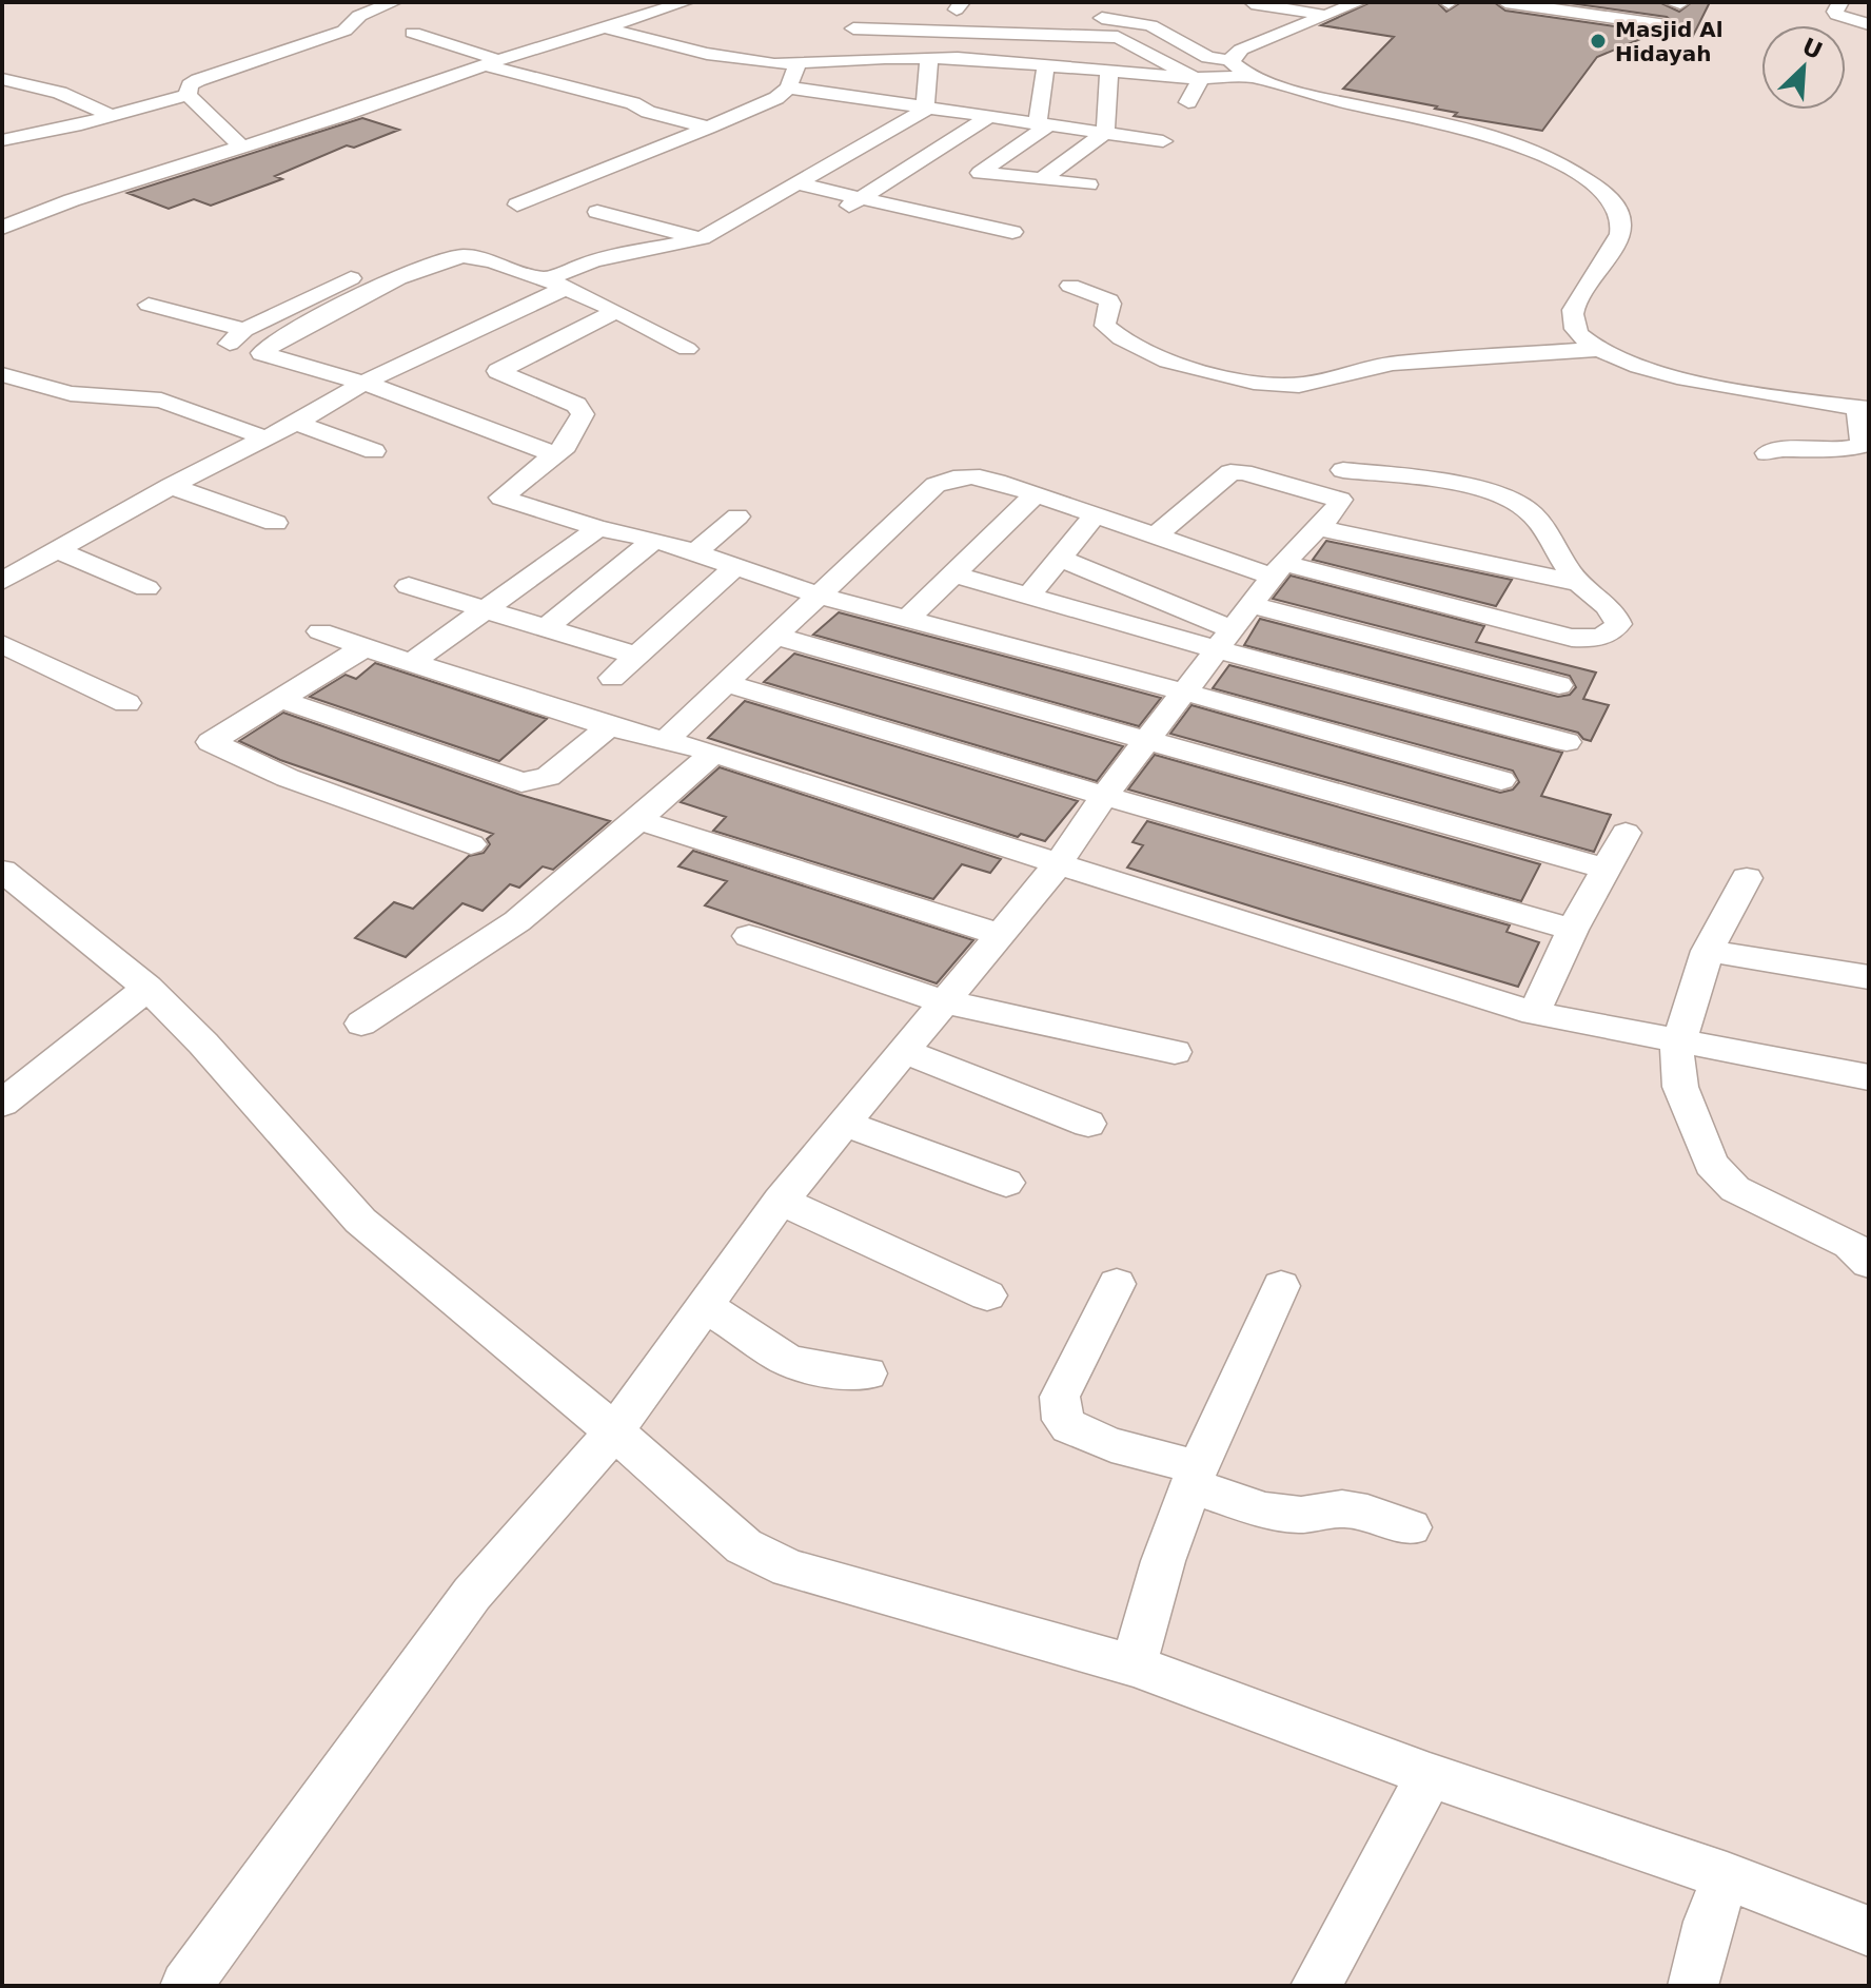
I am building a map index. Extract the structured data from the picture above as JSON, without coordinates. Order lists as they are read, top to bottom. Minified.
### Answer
{"places":["Masjid Al Hidayah"],"north":"top right"}
